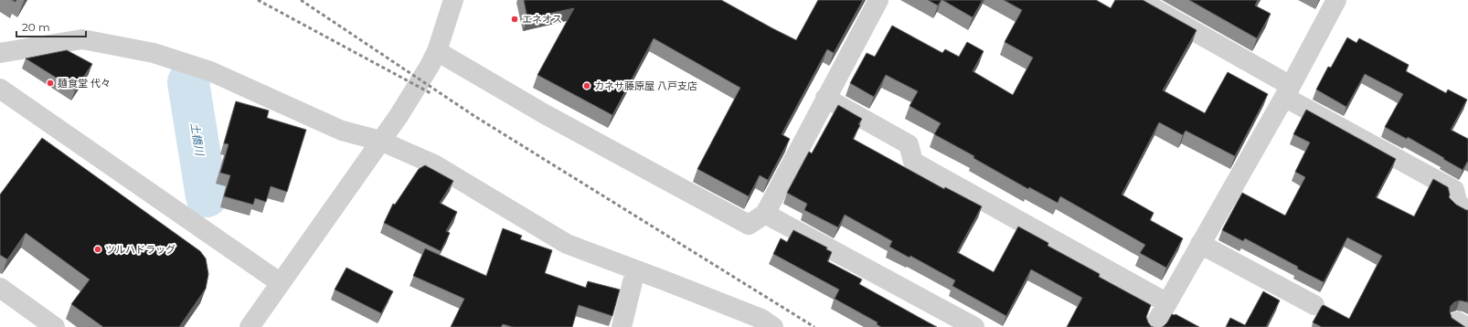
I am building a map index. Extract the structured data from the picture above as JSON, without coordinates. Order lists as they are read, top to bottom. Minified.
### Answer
{"water":["土橋川"],"places":["エネオス","麺食堂 代々","カネサ藤原屋 八戸支店","ツルハドラッグ"],"scale_bar":"20 m"}
